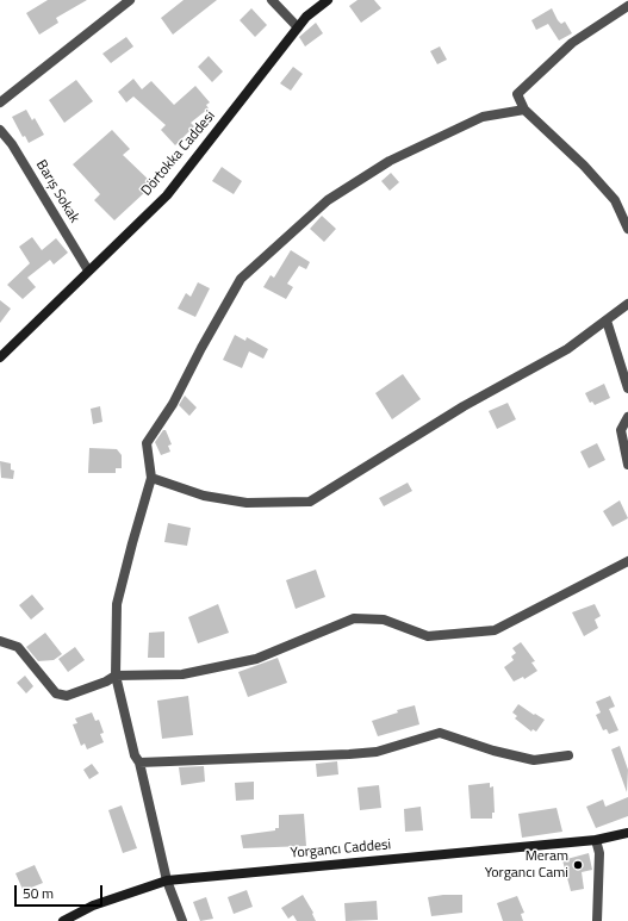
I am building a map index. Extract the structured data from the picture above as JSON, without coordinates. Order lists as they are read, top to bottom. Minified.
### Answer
{"streets":{"street":["Dörtokka Caddesi","Barış Sokak","Yorgancı Caddesi"]},"crossings":[["Dörtokka Caddesi","Barış Sokak"]],"places":["Meram Yorgancı Cami"],"scale_bar":"50 m"}
